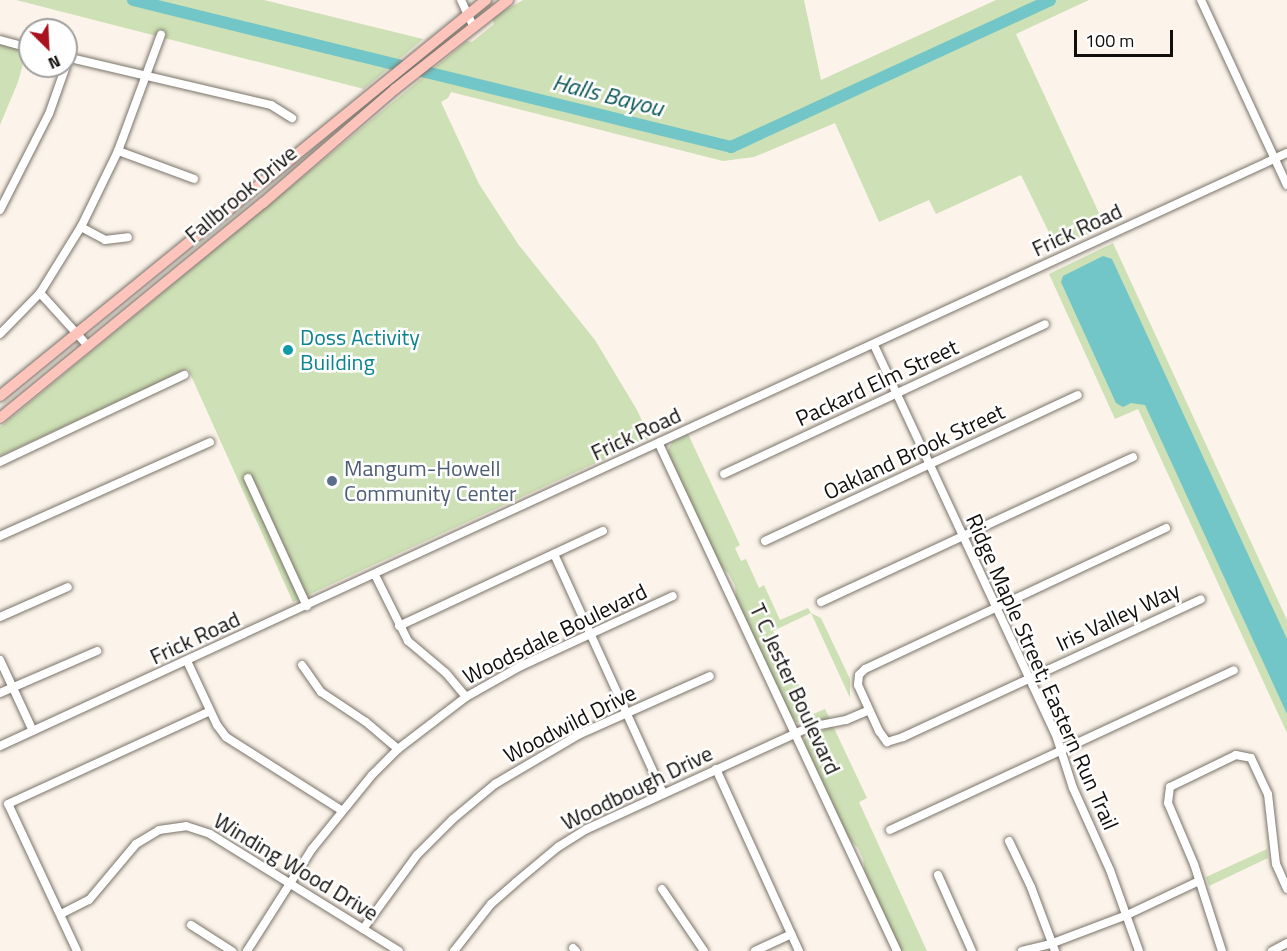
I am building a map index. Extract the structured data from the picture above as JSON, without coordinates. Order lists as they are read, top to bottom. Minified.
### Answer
{"streets":{"main road":["Fallbrook Drive"],"street":["Frick Road","Packard Elm Street","Oakland Brook Street","Iris Valley Way","Woodsdale Boulevard","Ridge Maple Street; Eastern Run Trail","T C Jester Boulevard","Woodwild Drive","Woodbough Drive","Winding Wood Drive"]},"crossings":[["Frick Road","Ridge Maple Street; Eastern Run Trail"],["Frick Road","T C Jester Boulevard"],["Packard Elm Street","Ridge Maple Street; Eastern Run Trail"],["Oakland Brook Street","Ridge Maple Street; Eastern Run Trail"],["Iris Valley Way","Ridge Maple Street; Eastern Run Trail"],["Iris Valley Way","Woodbough Drive"],["Woodsdale Boulevard","Winding Wood Drive"],["T C Jester Boulevard","Woodbough Drive"],["Woodwild Drive","Winding Wood Drive"]],"water":["Halls Bayou"],"places":["Doss Activity Building","Mangum-Howell Community Center"],"scale_bar":"100 m","north":"bottom right"}
